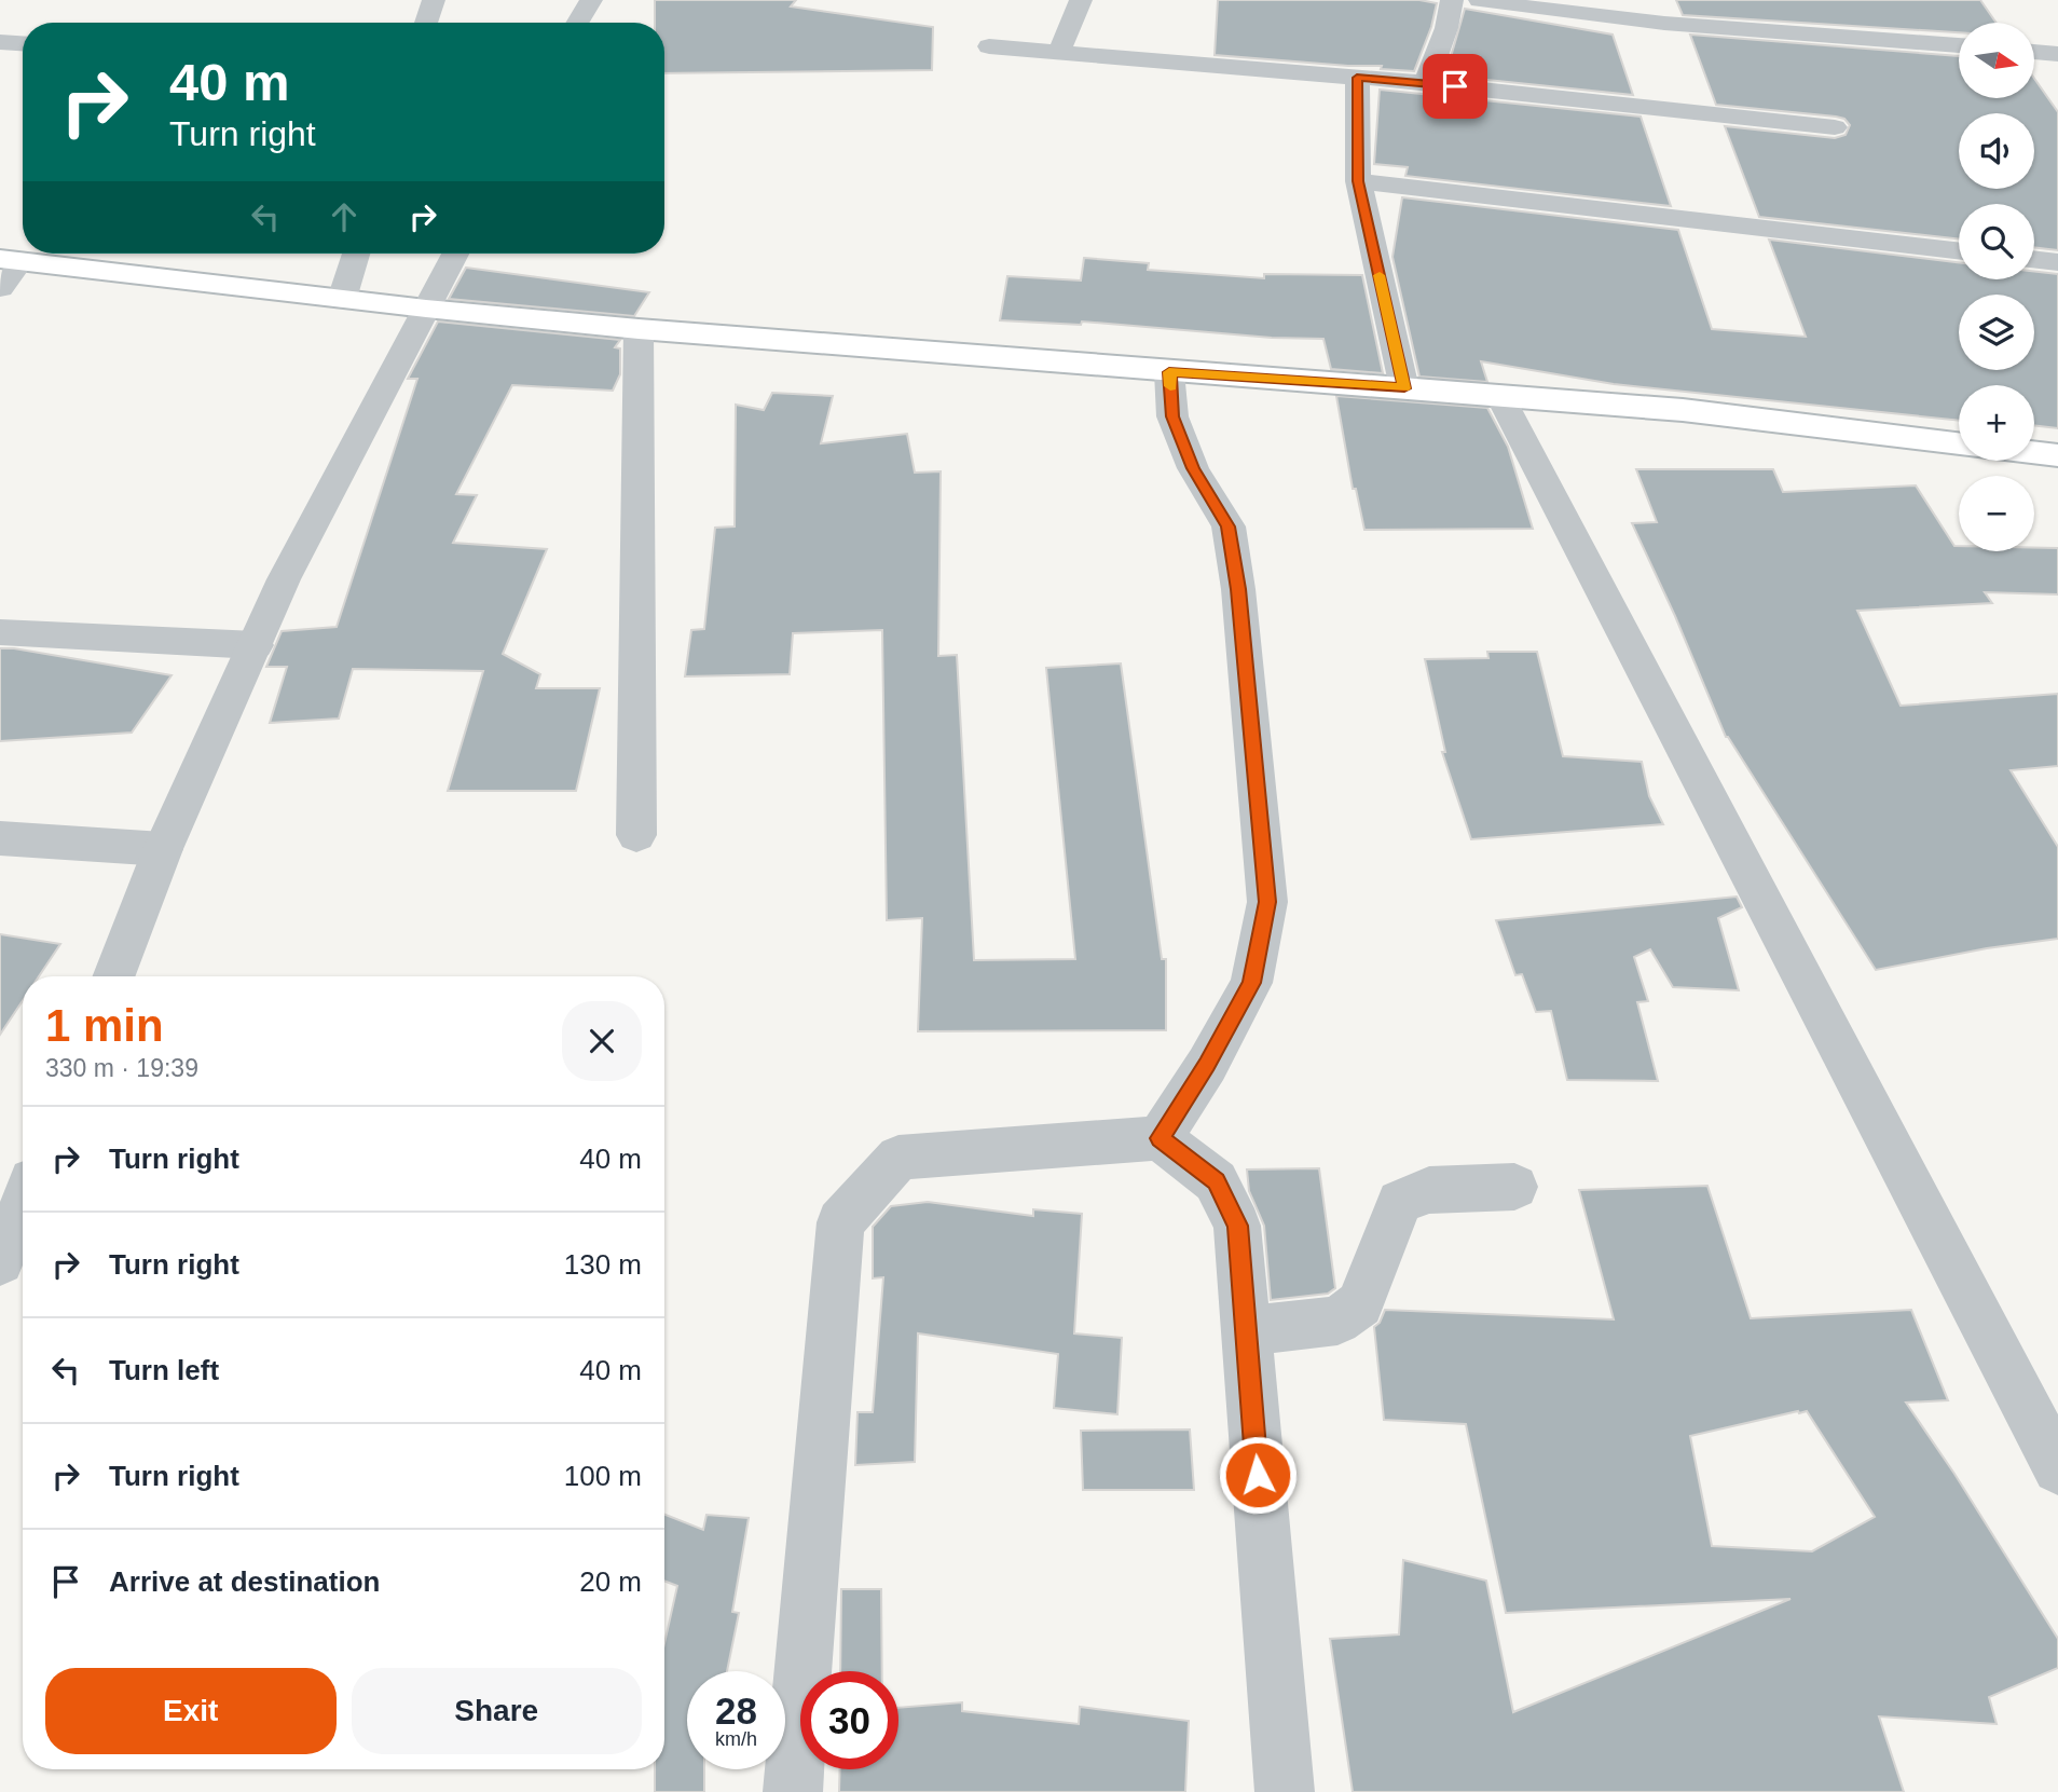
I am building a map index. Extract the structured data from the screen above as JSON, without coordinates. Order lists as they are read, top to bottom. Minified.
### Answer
{"north":"right","page":{"map_buttons":["+","−"],"turn":["40 m","Turn right"],"heading":["1 min","330 m · 19:39"],"list":[{"name":"Turn right","value":"40 m"},{"name":"Turn right","value":"130 m"},{"name":"Turn left","value":"40 m"},{"name":"Turn right","value":"100 m"},{"name":"Arrive at destination","value":"20 m"}],"buttons":["Exit","Share"],"speed":"28 km/h","limit":"30"}}
